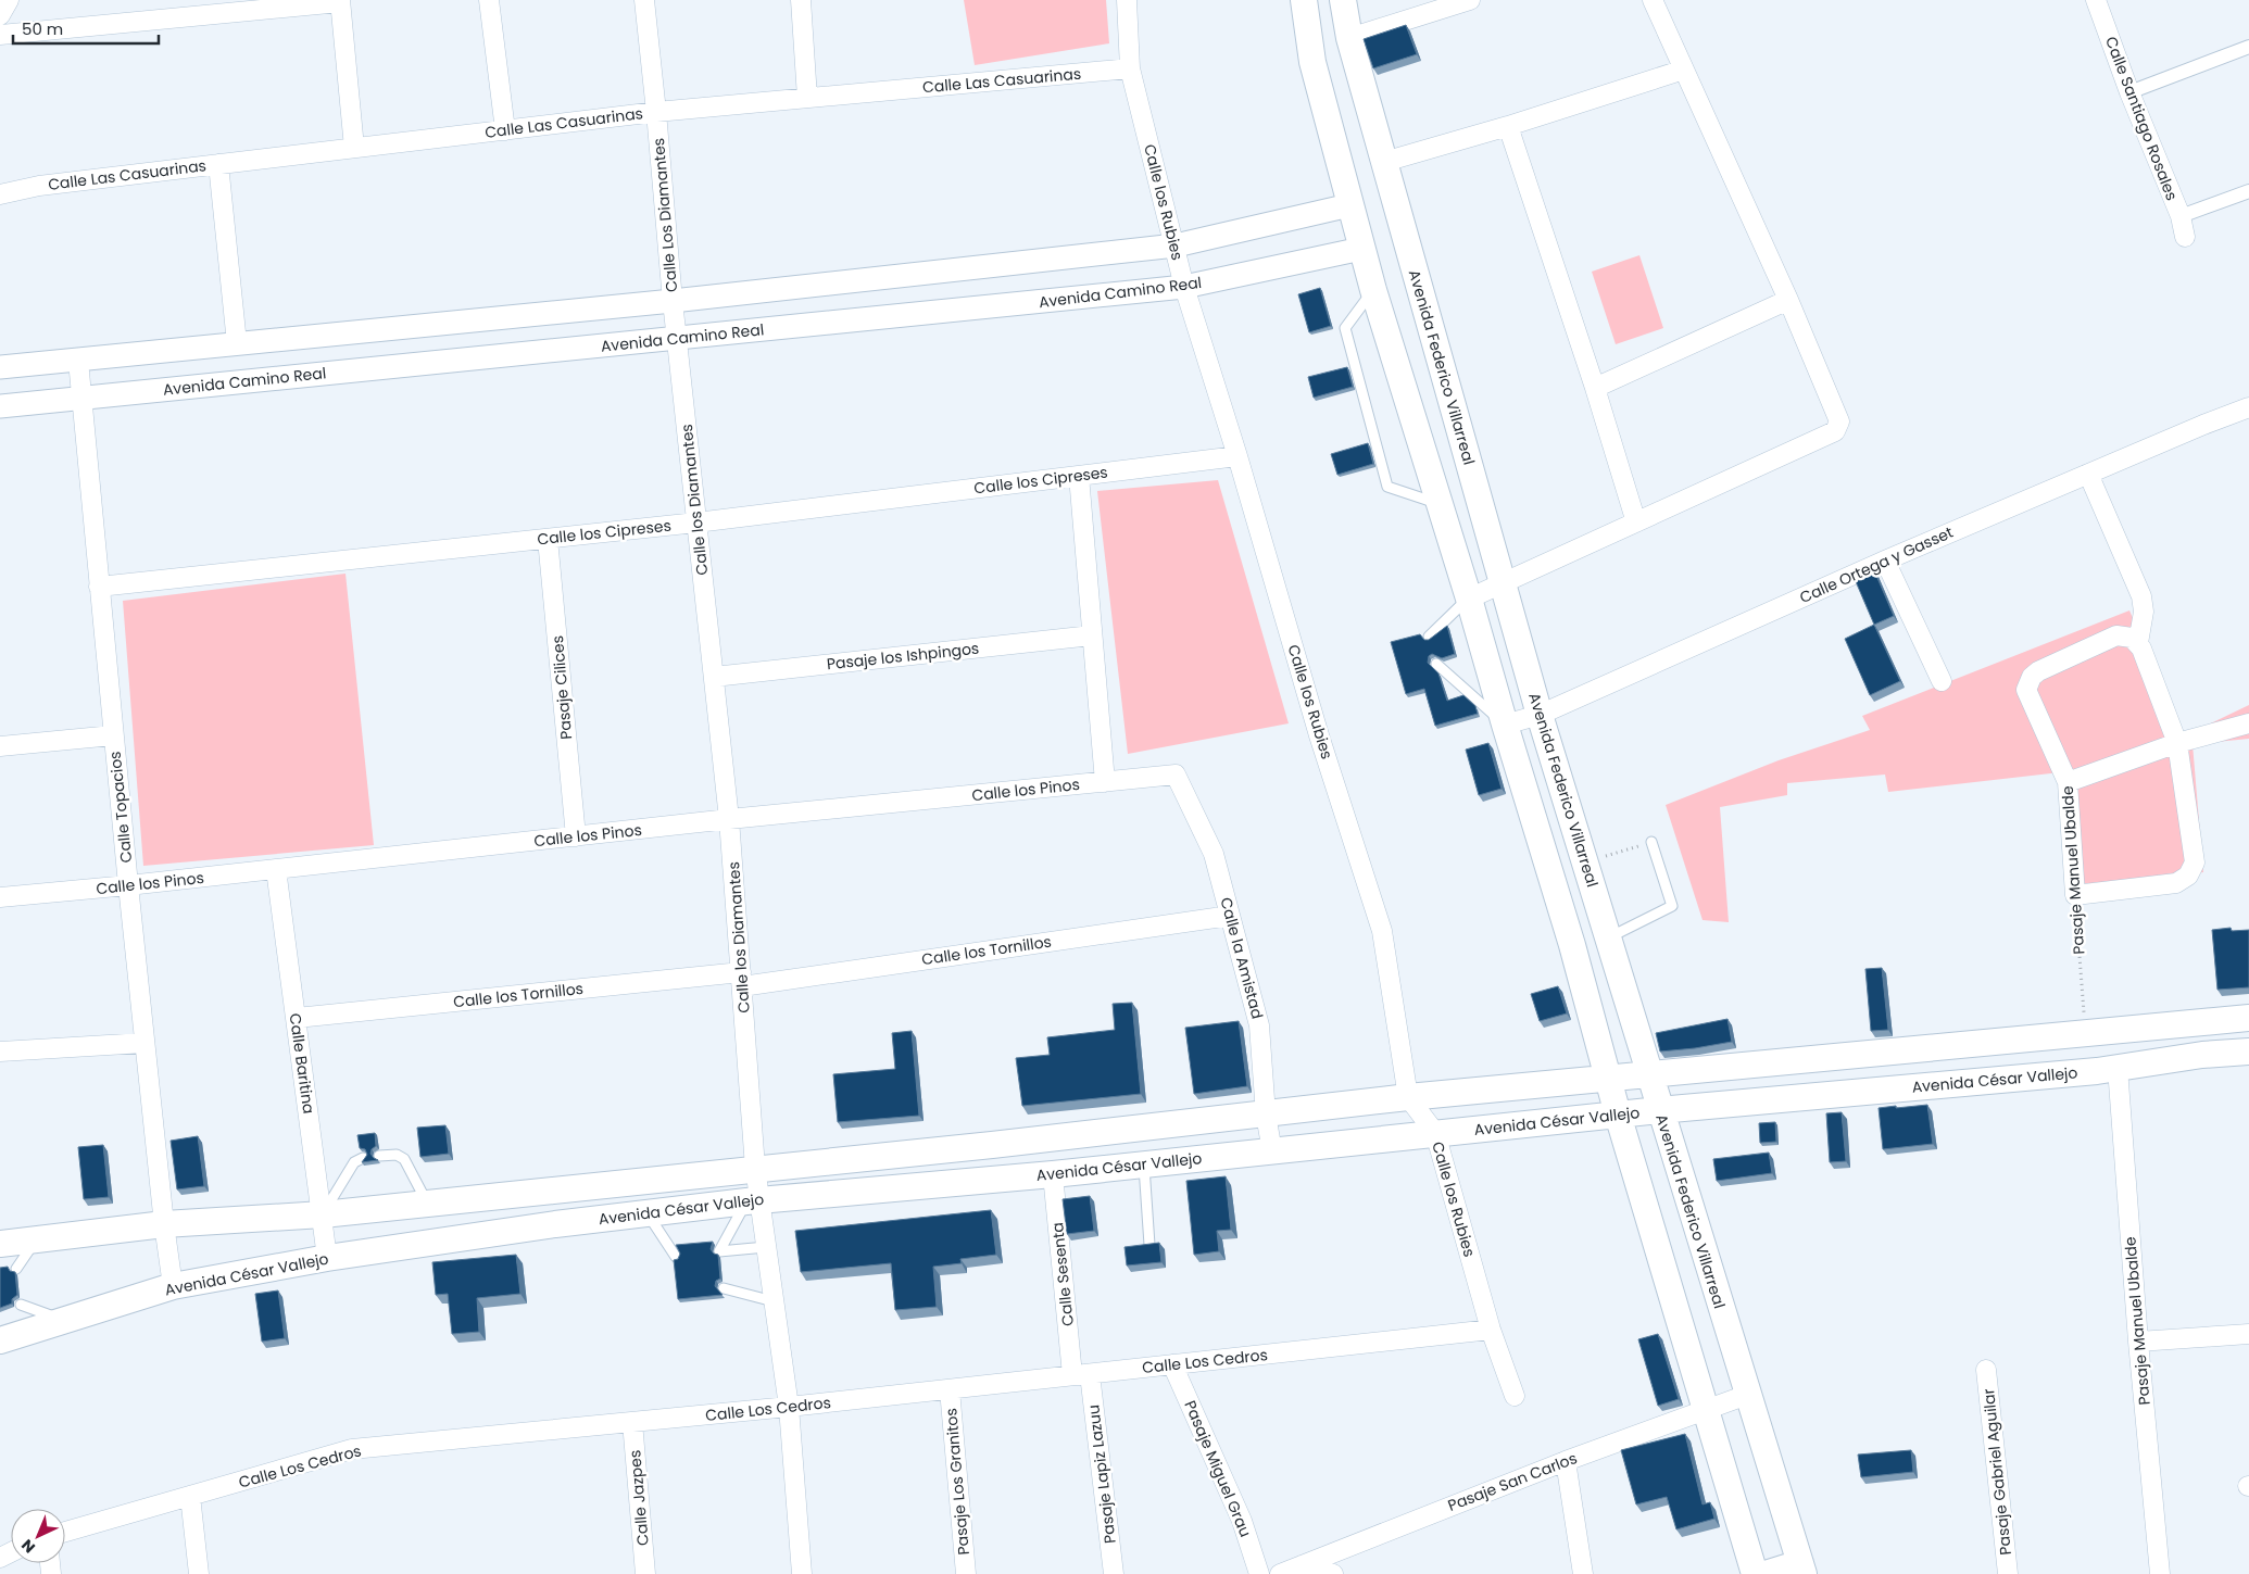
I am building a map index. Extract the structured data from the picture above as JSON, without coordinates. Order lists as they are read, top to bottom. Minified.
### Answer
{"streets":{"main road":["Avenida Federico Villarreal","Avenida César Vallejo"],"street":["Calle Las Casuarinas","Calle Santiago Rosales","Calle los Rubies","Calle Los Diamantes","Avenida Camino Real","Calle los Cipreses","Calle los Diamantes","Calle Ortega y Gasset","Pasaje los Ishpingos","Pasaje Cilices","Calle los Pinos","Calle Topacios","Pasaje Manuel Ubalde","Calle los Tornillos","Calle la Amistad","Calle Baritina","Calle Sesenta","Calle Los Cedros","Pasaje Miguel Grau","Pasaje Gabriel Aguilar","Pasaje Lapiz Lazuu","Pasaje Los Granitos","Pasaje San Carlos","Calle Jazpes"]},"crossings":[["Calle Las Casuarinas","Calle los Rubies"],["Calle Las Casuarinas","Calle Los Diamantes"],["Calle los Rubies","Avenida Camino Real"],["Calle los Rubies","Calle los Cipreses"],["Calle los Rubies","Avenida César Vallejo"],["Calle los Rubies","Calle Los Cedros"],["Calle Los Diamantes","Calle los Diamantes"],["Avenida Camino Real","Calle los Diamantes"],["Avenida Camino Real","Calle Topacios"],["Avenida Federico Villarreal","Calle Ortega y Gasset"],["Avenida Federico Villarreal","Avenida César Vallejo"],["Avenida Federico Villarreal","Pasaje San Carlos"],["Calle los Cipreses","Calle los Diamantes"],["Calle los Cipreses","Pasaje Cilices"],["Calle los Cipreses","Calle Topacios"],["Calle los Diamantes","Pasaje los Ishpingos"],["Calle los Diamantes","Calle los Pinos"],["Calle los Diamantes","Calle los Tornillos"],["Calle los Diamantes","Avenida César Vallejo"],["Calle los Diamantes","Calle Los Cedros"],["Pasaje Cilices","Calle los Pinos"],["Calle los Pinos","Calle Topacios"],["Calle los Pinos","Calle la Amistad"],["Calle los Pinos","Calle Baritina"],["Calle Topacios","Avenida César Vallejo"],["Pasaje Manuel Ubalde","Avenida César Vallejo"],["Calle los Tornillos","Calle la Amistad"],["Calle los Tornillos","Calle Baritina"],["Calle la Amistad","Avenida César Vallejo"],["Calle Baritina","Avenida César Vallejo"],["Avenida César Vallejo","Calle Sesenta"],["Calle Sesenta","Calle Los Cedros"],["Calle Sesenta","Pasaje Lapiz Lazuu"],["Calle Los Cedros","Pasaje Miguel Grau"],["Calle Los Cedros","Pasaje Lapiz Lazuu"],["Calle Los Cedros","Pasaje Los Granitos"],["Calle Los Cedros","Calle Jazpes"]],"scale_bar":"50 m","north":"bottom left"}
